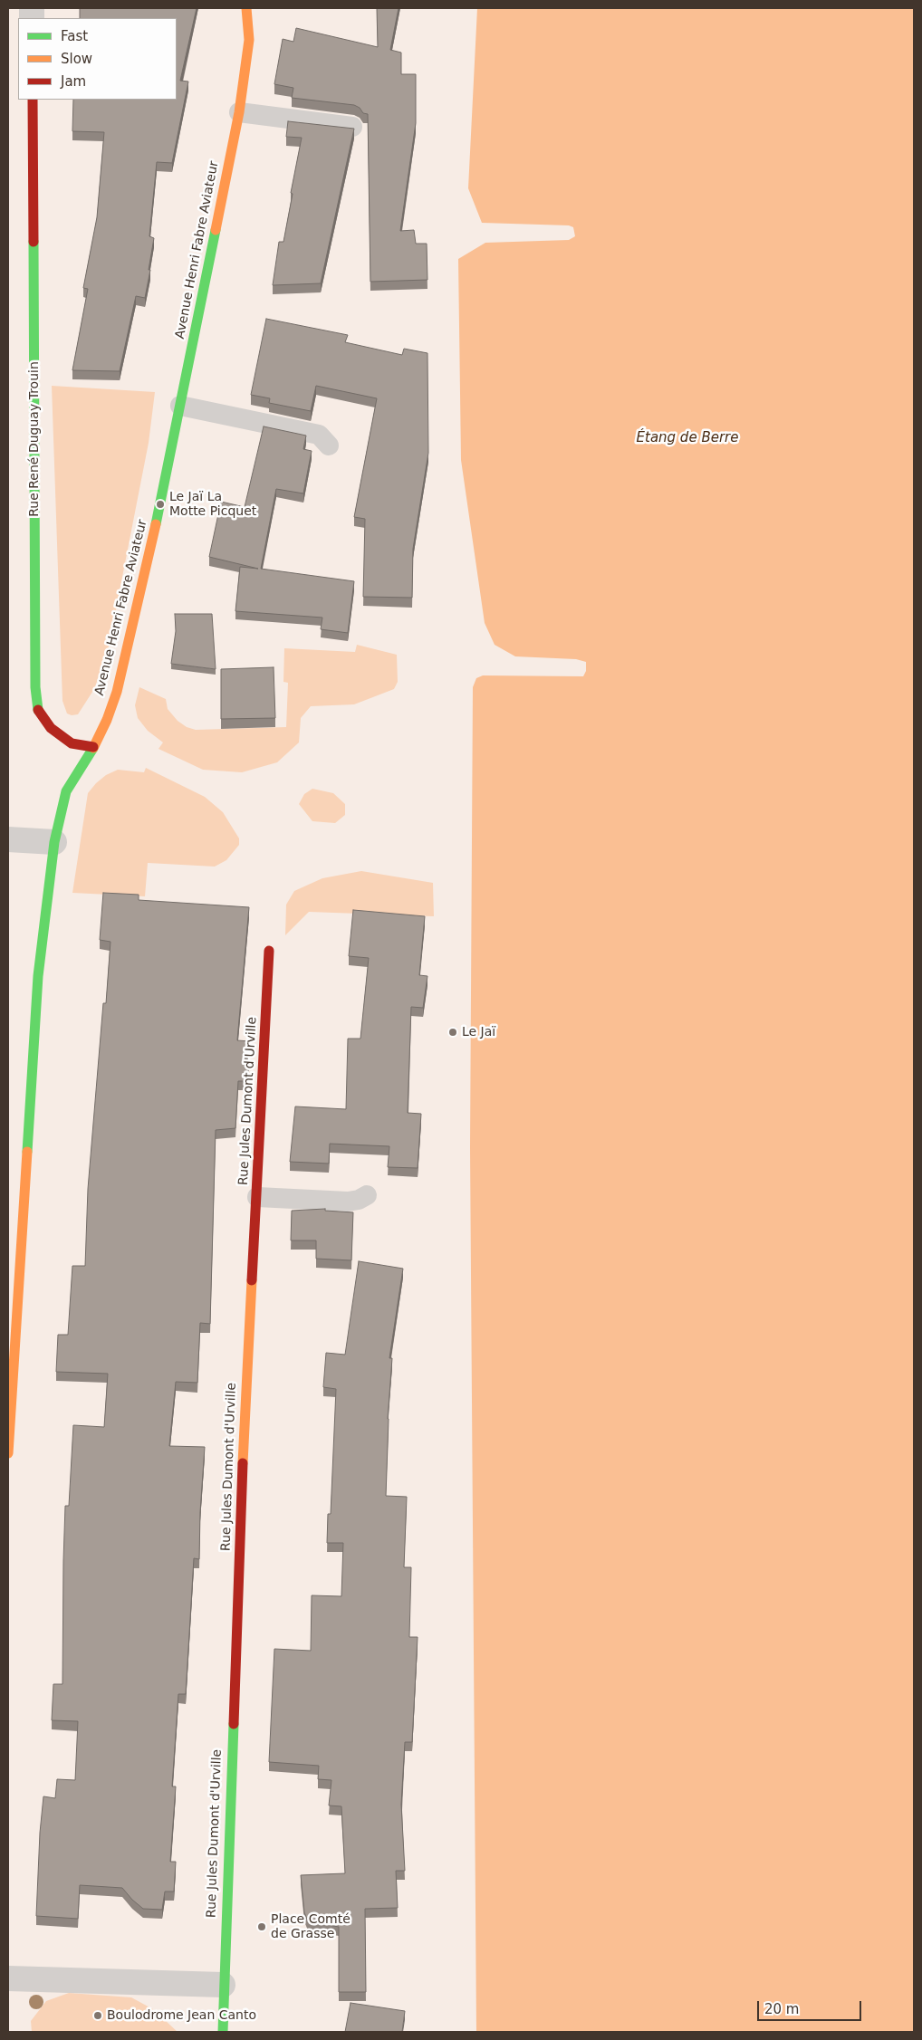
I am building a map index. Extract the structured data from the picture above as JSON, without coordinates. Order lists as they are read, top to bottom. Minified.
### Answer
{"streets":{"street":["Avenue Henri Fabre Aviateur","Rue René Duguay Trouin","Rue Jules Dumont d'Urville"]},"crossings":[["Avenue Henri Fabre Aviateur","Rue René Duguay Trouin"]],"water":["Étang de Berre"],"places":["Le Jaï La Motte Picquet","Le Jaï","Place Comté de Grasse","Boulodrome Jean Canto"],"legend":["Fast","Slow","Jam"],"scale_bar":"20 m"}
